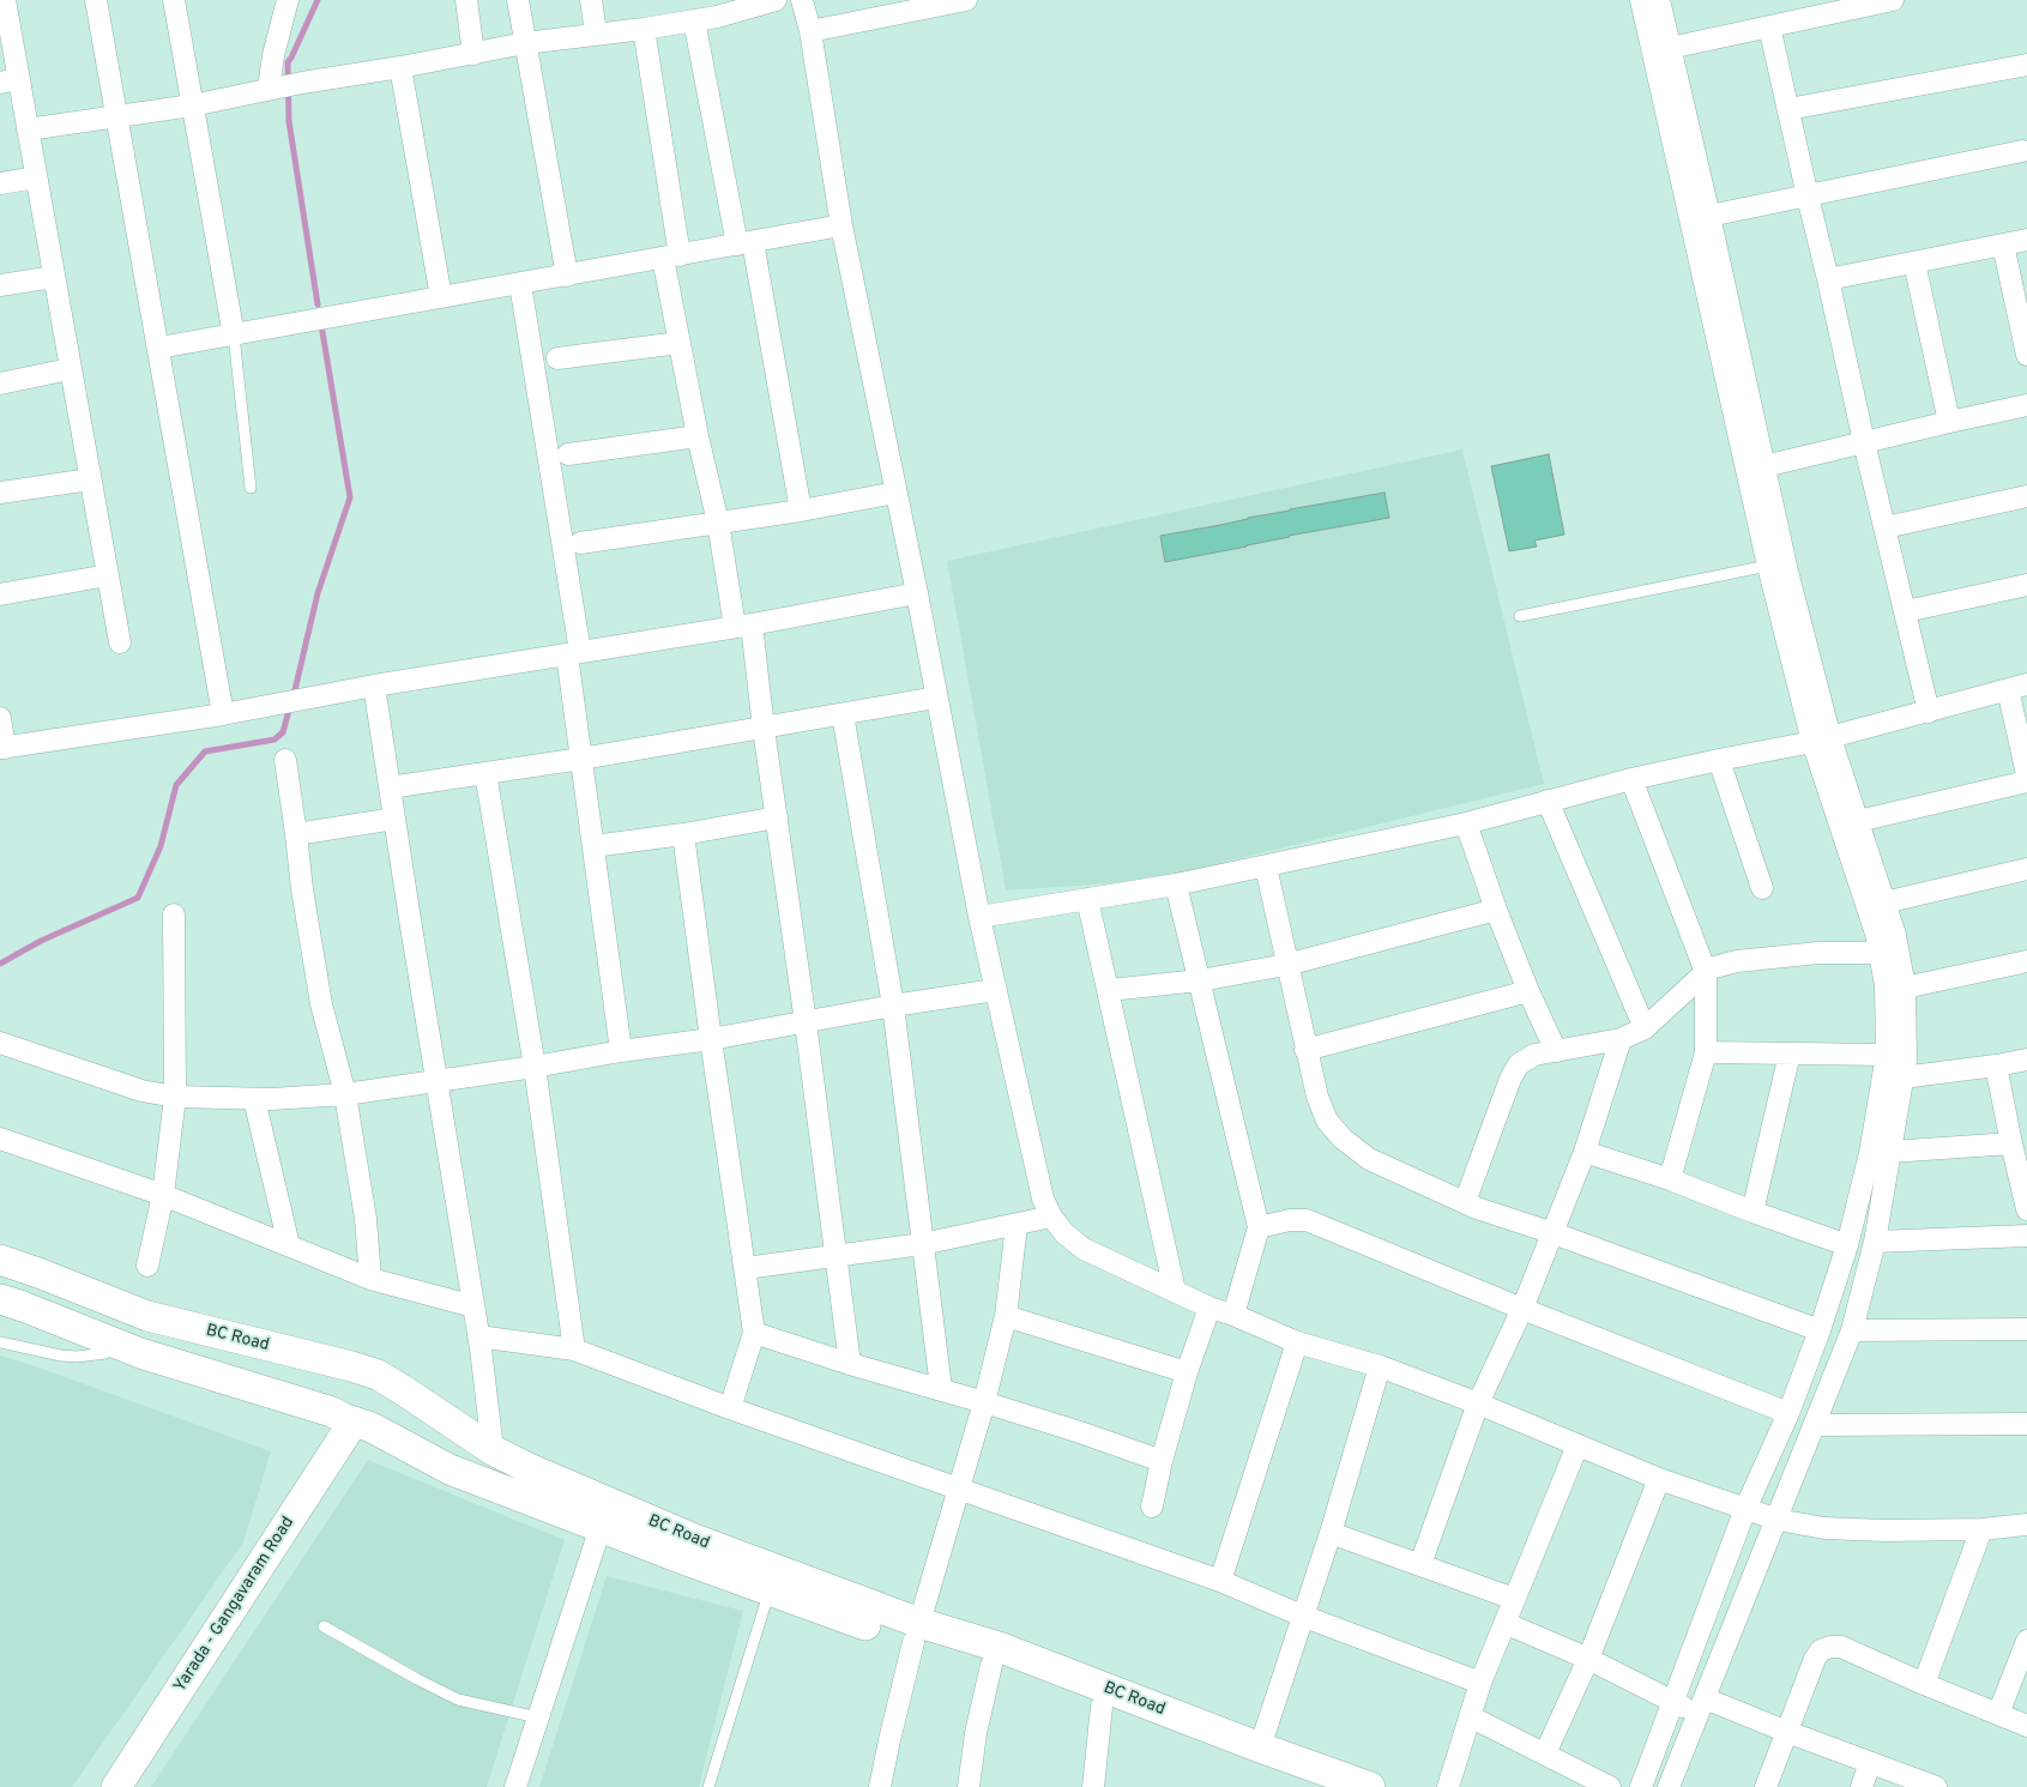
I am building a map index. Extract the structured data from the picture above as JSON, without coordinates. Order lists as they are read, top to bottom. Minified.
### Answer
{"streets":{"street":["BC Road","Yarada - Gangavaram Road"]},"crossings":[["BC Road","Yarada - Gangavaram Road"]]}
